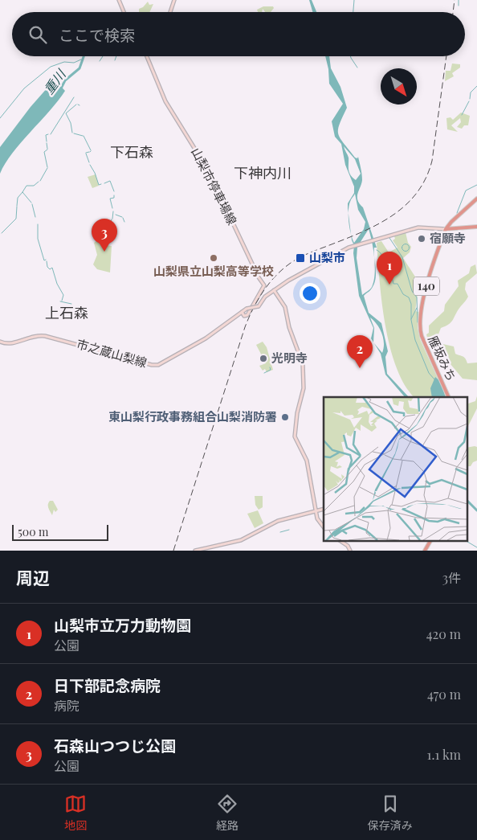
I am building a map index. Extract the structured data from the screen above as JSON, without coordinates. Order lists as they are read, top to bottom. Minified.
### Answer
{"streets":{"highway":["140","雁坂みち"],"main road":["山梨市停車場線","市之蔵山梨線"]},"crossings":[["山梨市停車場線","市之蔵山梨線"],["市之蔵山梨線","雁坂みち"]],"districts":["下石森","下神内川","上石森"],"water":["重川"],"places":{"other":["宿願寺","山梨県立山梨高等学校","光明寺","東山梨行政事務組合山梨消防署"],"transit":["山梨市"]},"scale_bar":"500 m","north":"bottom right","page":{"search":"ここで検索","pins":["3","1","2"],"scale":"500 m","heading":["周辺","3件"],"list":[{"mark":"1","name":"山梨市立万力動物園","note":"公園","value":"420 m"},{"mark":"2","name":"日下部記念病院","note":"病院","value":"470 m"},{"mark":"3","name":"石森山つつじ公園","note":"公園","value":"1.1 km"}],"nav":["地図","経路","保存済み"]}}
